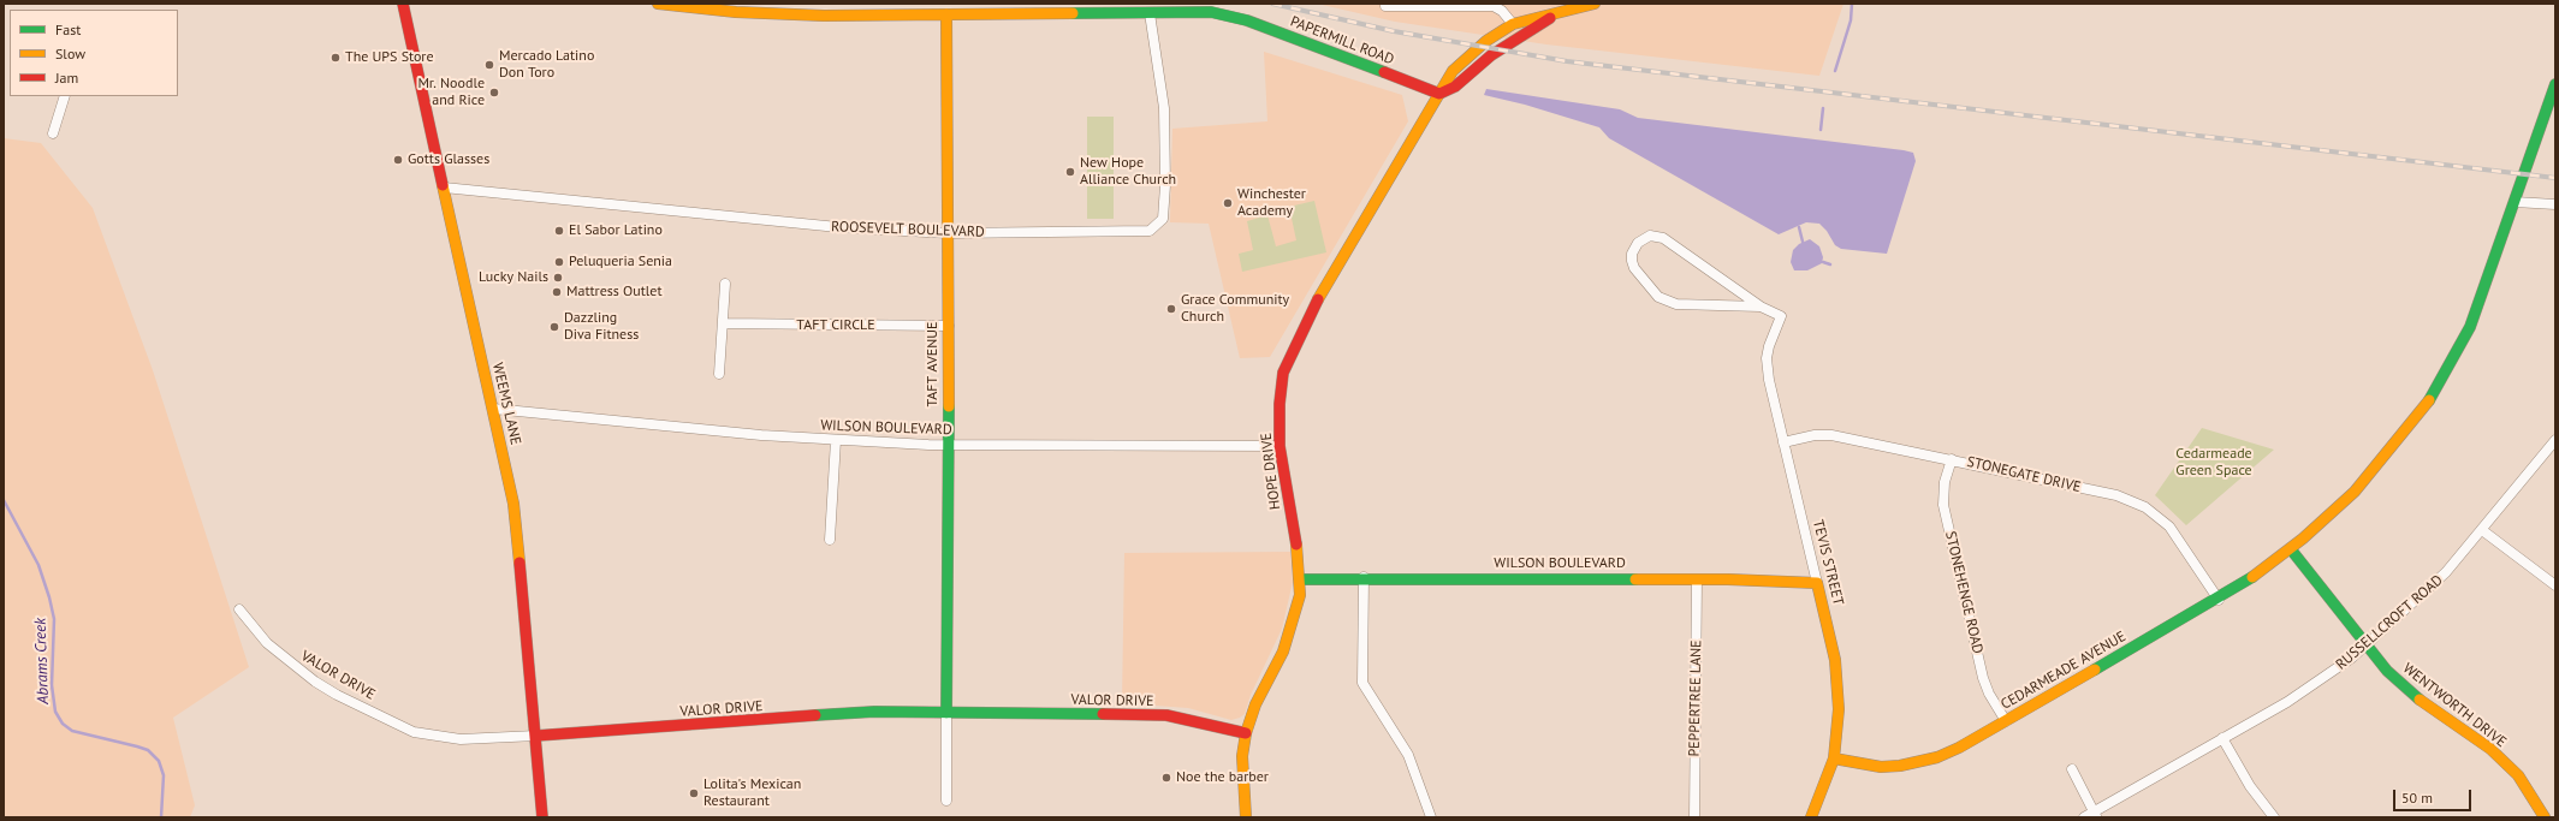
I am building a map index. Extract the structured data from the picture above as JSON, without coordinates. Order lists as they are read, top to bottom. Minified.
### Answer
{"streets":{"street":["PAPERMILL ROAD","ROOSEVELT BOULEVARD","TAFT CIRCLE","TAFT AVENUE","WEEMS LANE","WILSON BOULEVARD","HOPE DRIVE","STONEGATE DRIVE","TEVIS STREET","STONEHENGE ROAD","RUSSELLCROFT ROAD","CEDARMEADE AVENUE","VALOR DRIVE","PEPPERTREE LANE","WENTWORTH DRIVE"]},"crossings":[["PAPERMILL ROAD","ROOSEVELT BOULEVARD"],["PAPERMILL ROAD","TAFT AVENUE"],["PAPERMILL ROAD","HOPE DRIVE"],["ROOSEVELT BOULEVARD","TAFT AVENUE"],["ROOSEVELT BOULEVARD","WEEMS LANE"],["TAFT CIRCLE","TAFT AVENUE"],["TAFT AVENUE","WILSON BOULEVARD"],["TAFT AVENUE","VALOR DRIVE"],["WEEMS LANE","WILSON BOULEVARD"],["WEEMS LANE","VALOR DRIVE"],["WILSON BOULEVARD","HOPE DRIVE"],["WILSON BOULEVARD","TEVIS STREET"],["WILSON BOULEVARD","PEPPERTREE LANE"],["HOPE DRIVE","VALOR DRIVE"],["STONEGATE DRIVE","TEVIS STREET"],["STONEGATE DRIVE","STONEHENGE ROAD"],["STONEGATE DRIVE","CEDARMEADE AVENUE"],["TEVIS STREET","CEDARMEADE AVENUE"],["STONEHENGE ROAD","CEDARMEADE AVENUE"],["RUSSELLCROFT ROAD","WENTWORTH DRIVE"],["CEDARMEADE AVENUE","WENTWORTH DRIVE"]],"water":["Abrams Creek"],"parks":["Cedarmeade Green Space"],"places":["The UPS Store","Mercado Latino Don Toro","Mr. Noodle and Rice","Gotts Glasses","New Hope Alliance Church","Winchester Academy","El Sabor Latino","Peluqueria Senia","Lucky Nails","Mattress Outlet","Grace Community Church","Dazzling Diva Fitness","Noe the barber","Lolita's Mexican Restaurant"],"legend":["Fast","Slow","Jam"],"scale_bar":"50 m"}
